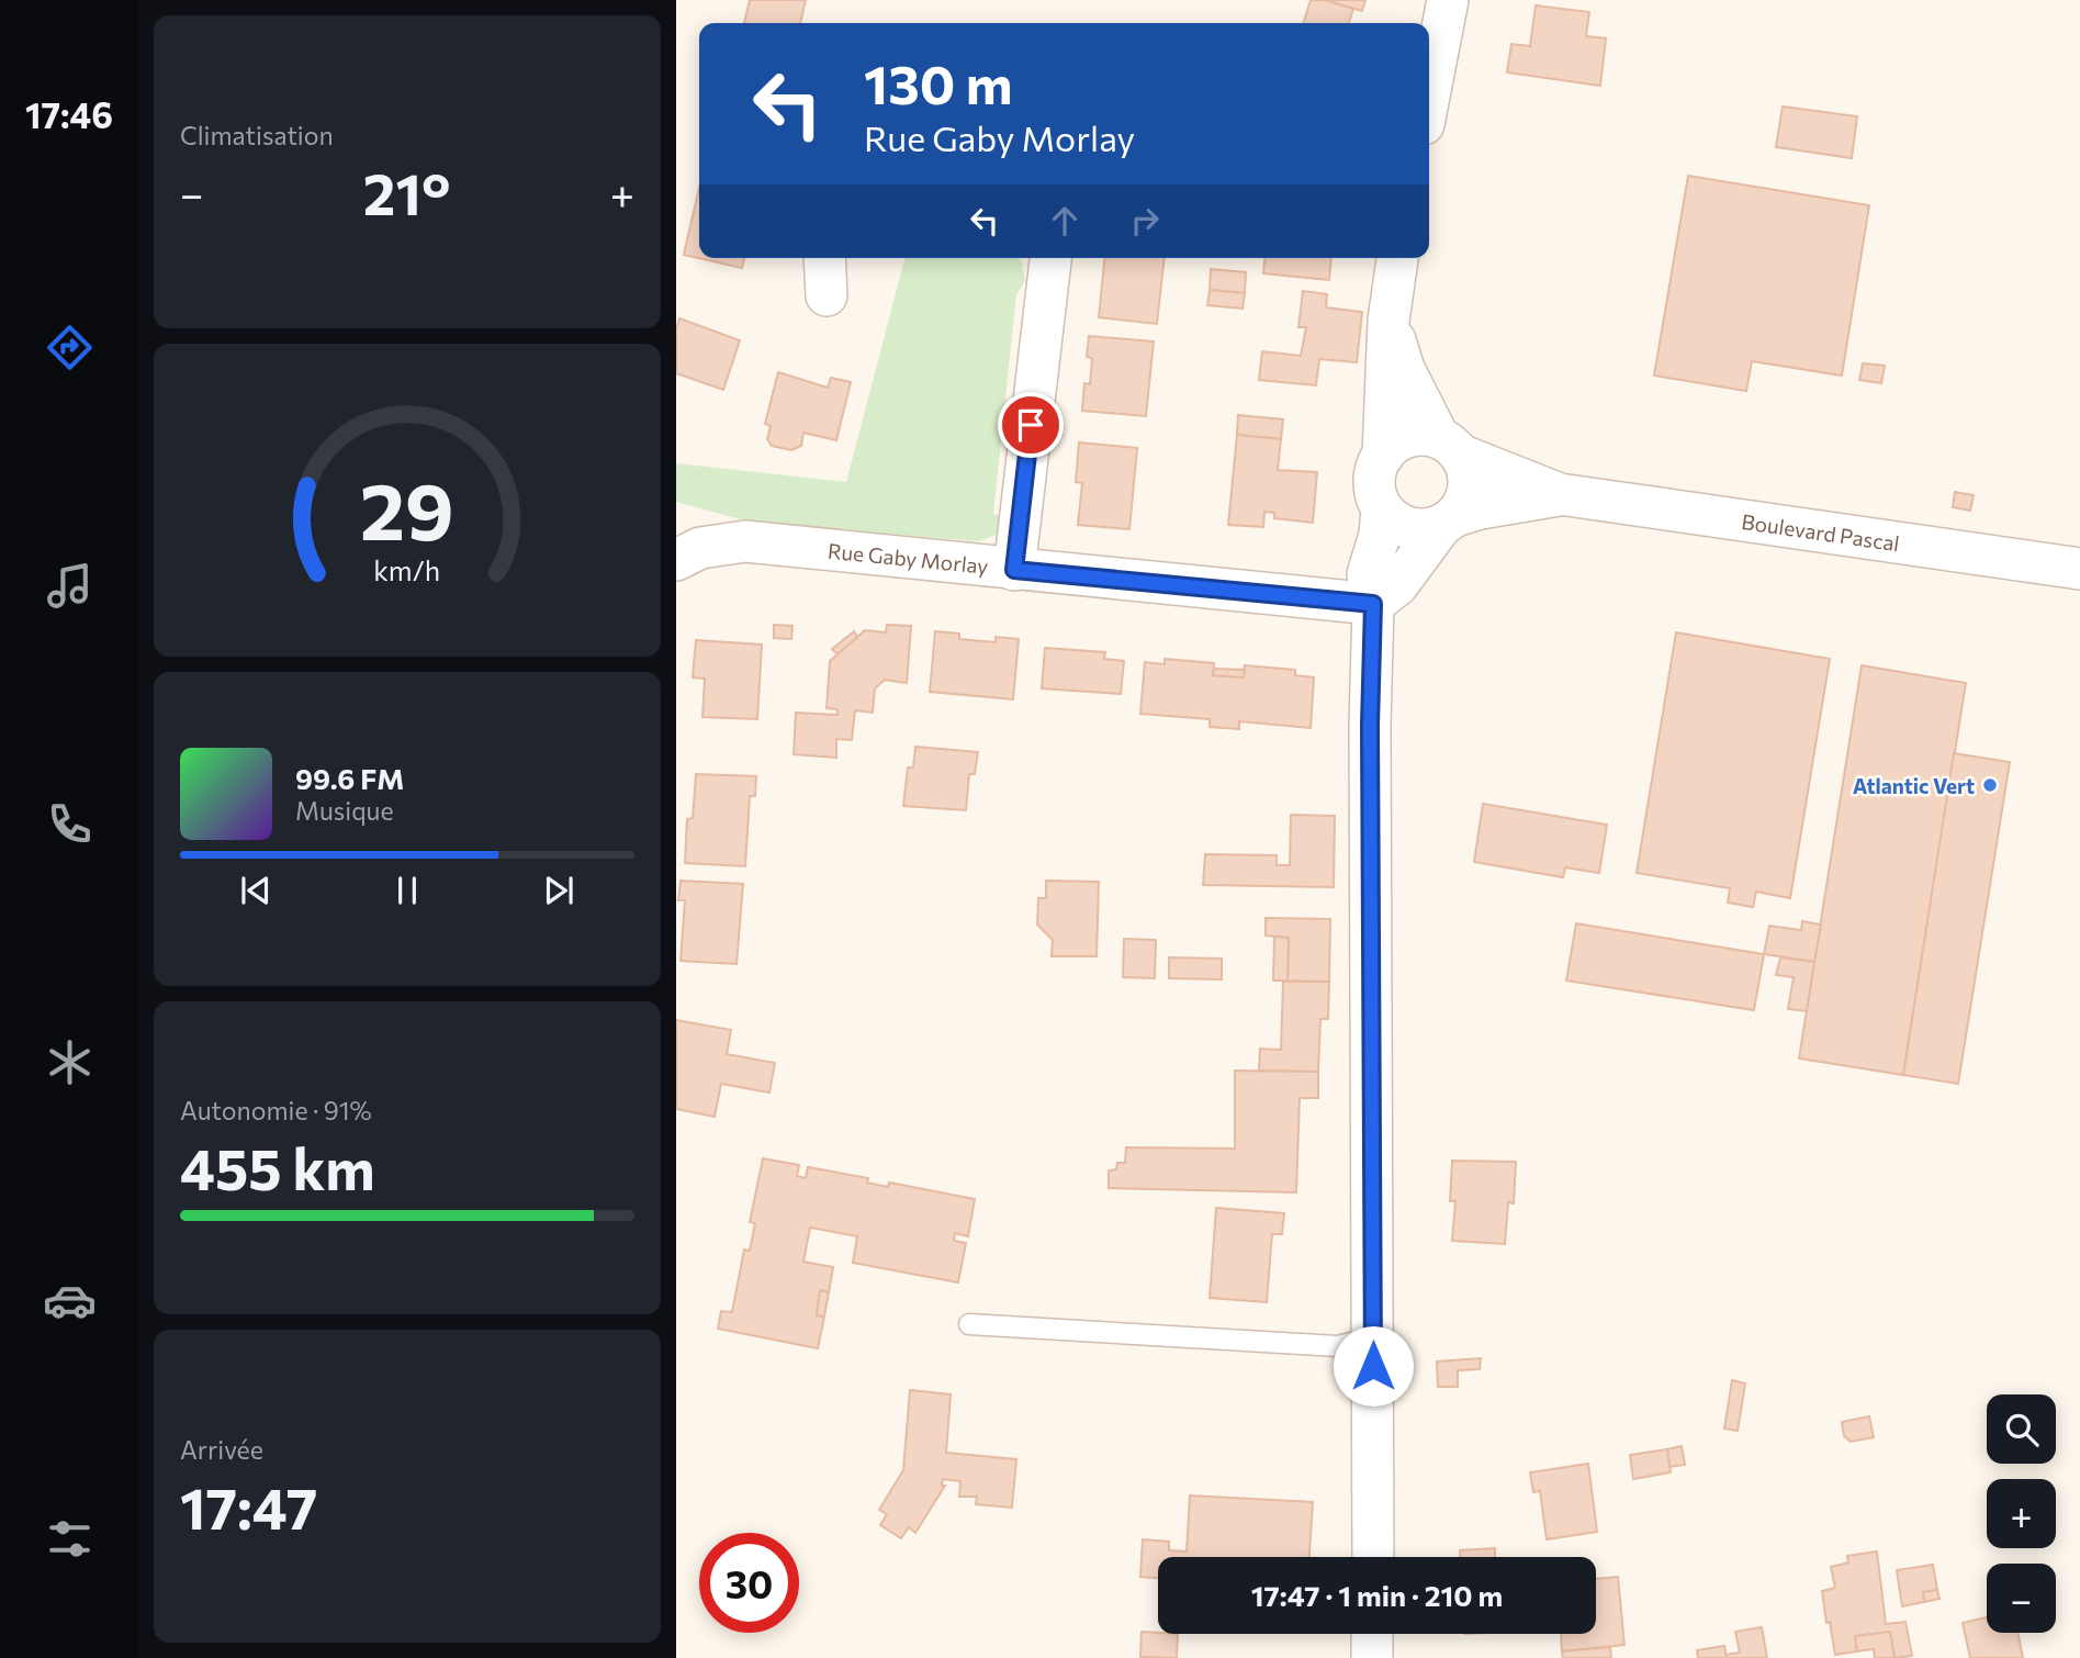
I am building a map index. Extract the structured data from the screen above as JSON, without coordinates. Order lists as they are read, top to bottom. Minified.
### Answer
{"streets":{"street":["Boulevard Pascal","Rue Gaby Morlay"]},"places":["Atlantic Vert"],"page":{"tabs":"17:46","tile":["Climatisation",["Autonomie · 91%","455 km"],["Arrivée","17:47"]],"turn":["130 m","Rue Gaby Morlay"],"heat":["−","21°","+"],"song":["99.6 FM","Musique"],"map_buttons":["+","−"],"limit":"30","trip":"17:47 · 1 min · 210 m","gauge":["29","km/h"]}}
